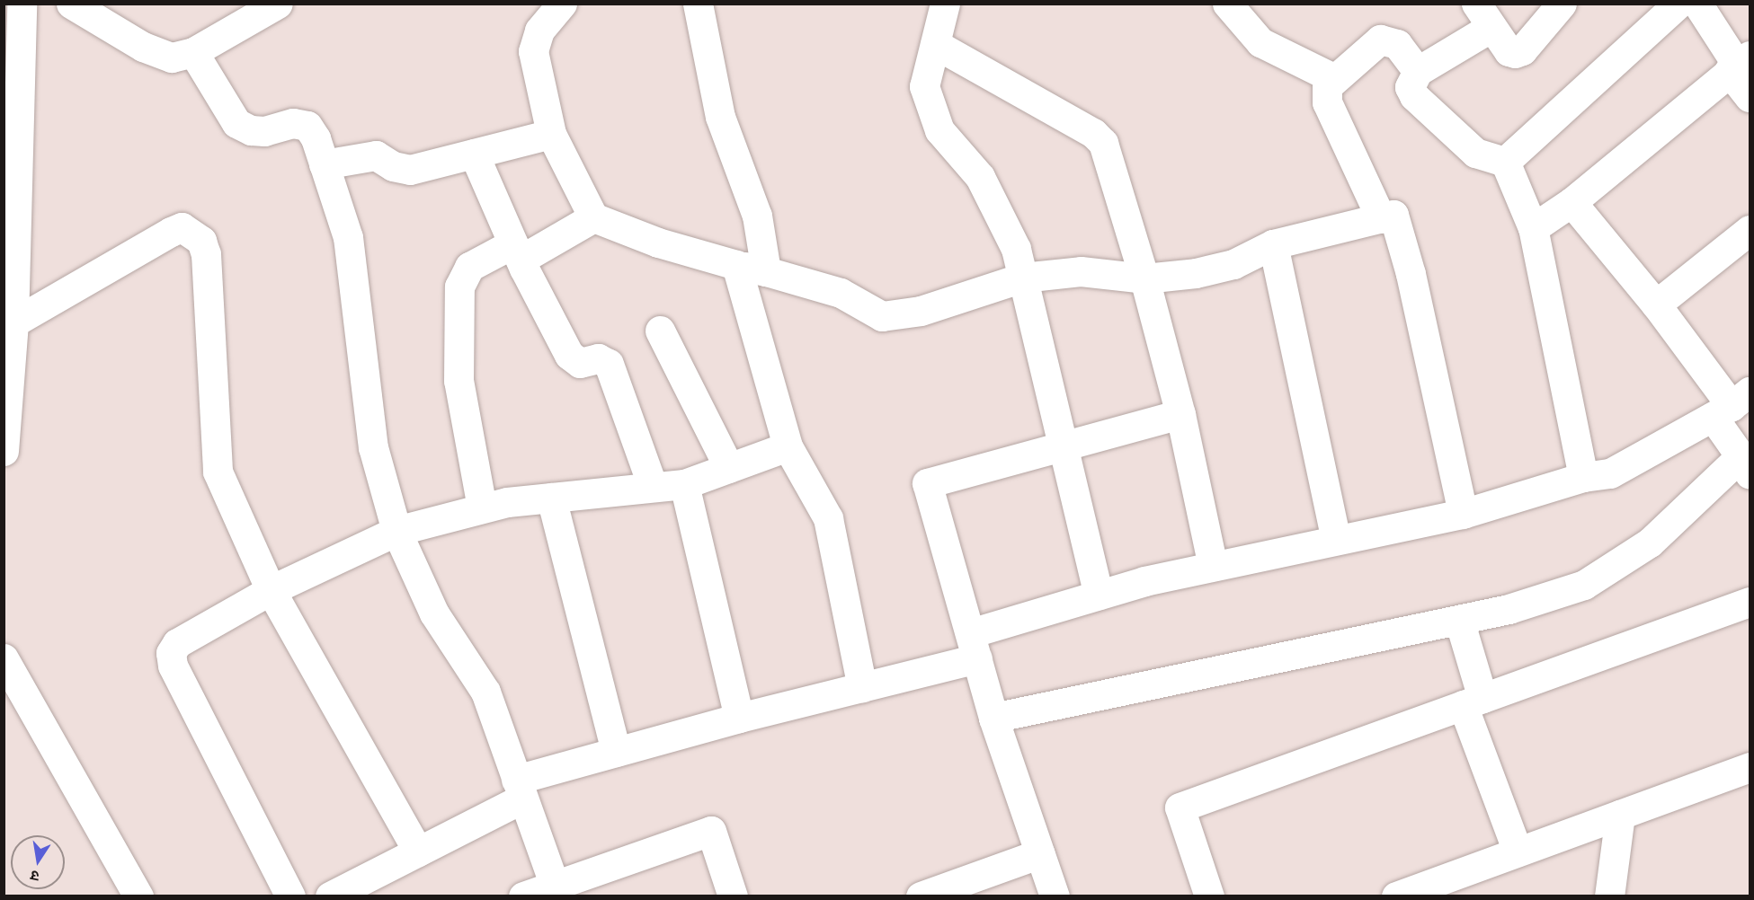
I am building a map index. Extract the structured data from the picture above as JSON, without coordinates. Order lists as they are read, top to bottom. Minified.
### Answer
{"north":"bottom"}
